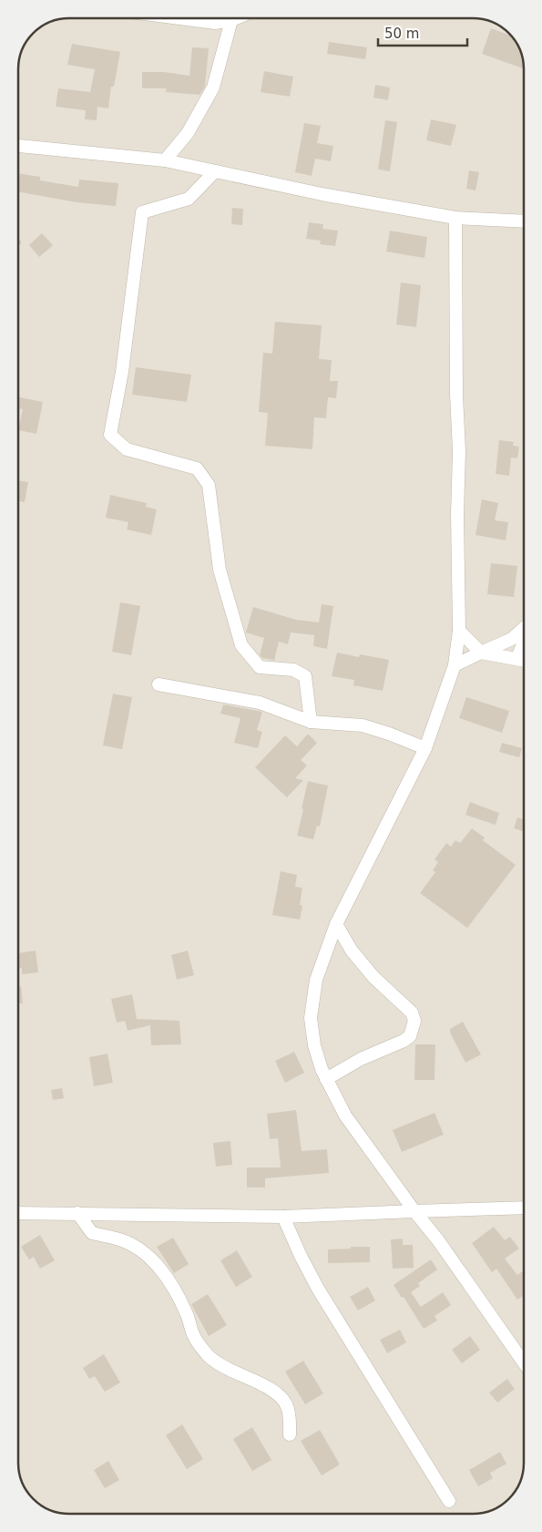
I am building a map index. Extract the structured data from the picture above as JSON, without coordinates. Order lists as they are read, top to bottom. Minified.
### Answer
{"scale_bar":"50 m"}
